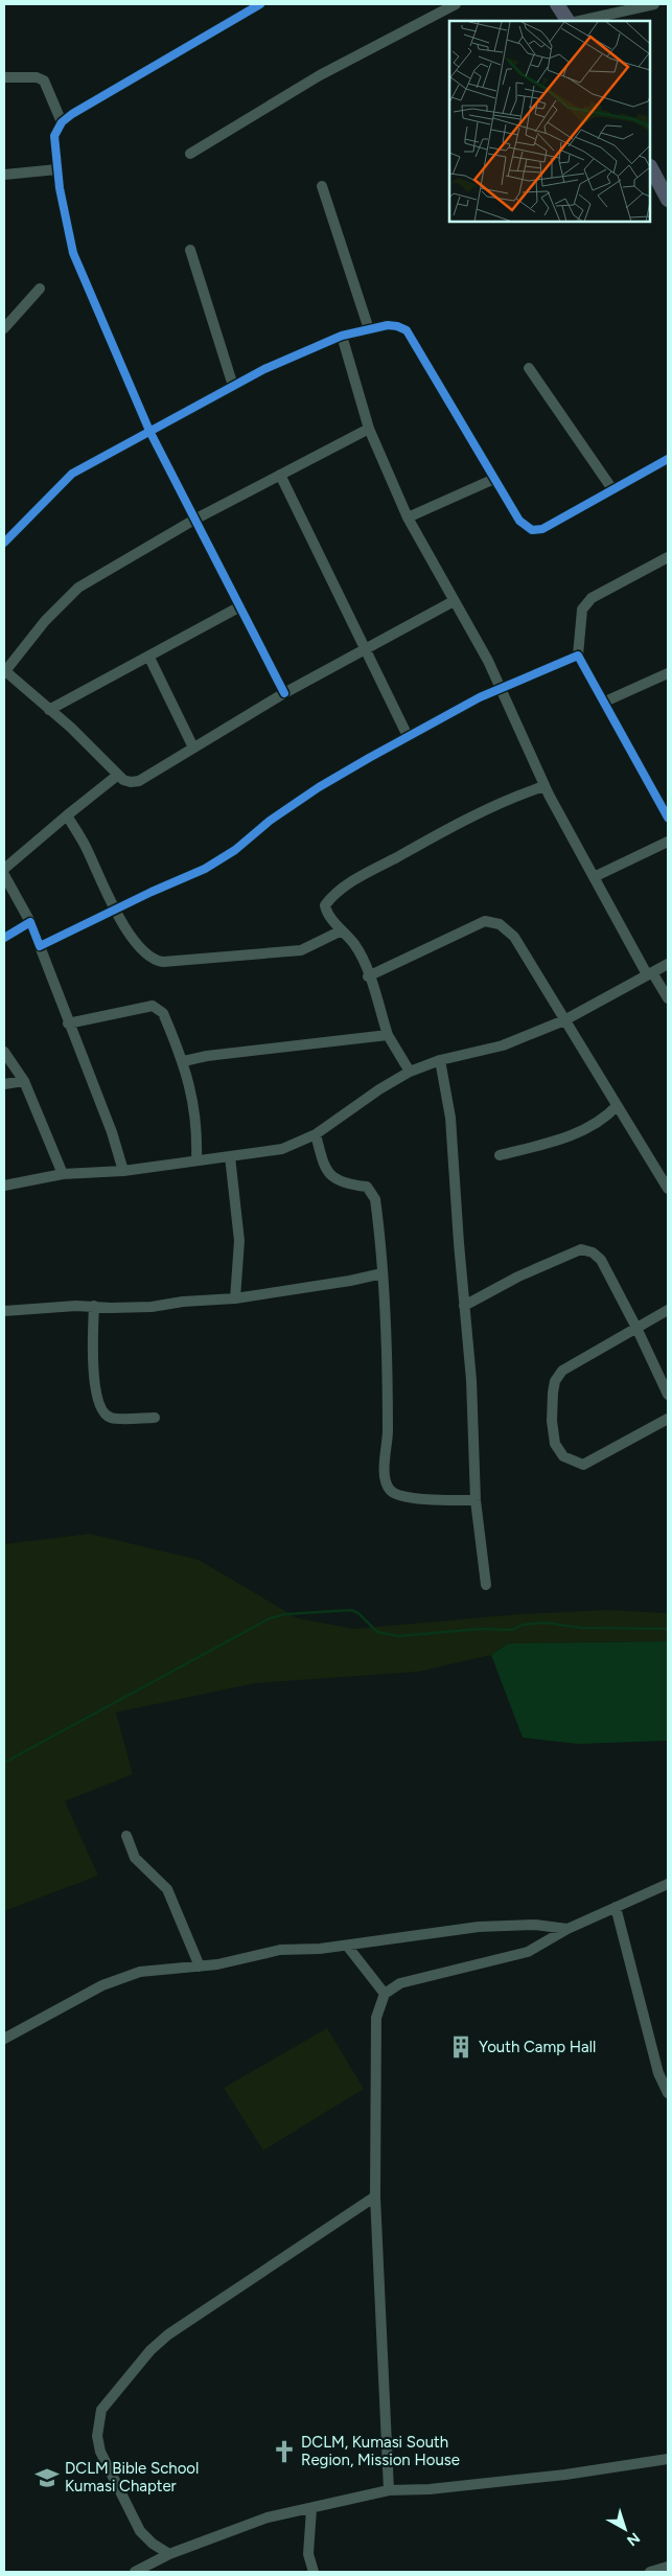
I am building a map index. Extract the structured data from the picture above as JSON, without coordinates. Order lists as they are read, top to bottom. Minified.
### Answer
{"places":{"building":["Youth Camp Hall"],"church":["DCLM, Kumasi South Region, Mission House"],"school or university":["DCLM Bible School Kumasi Chapter"]},"north":"bottom right"}
